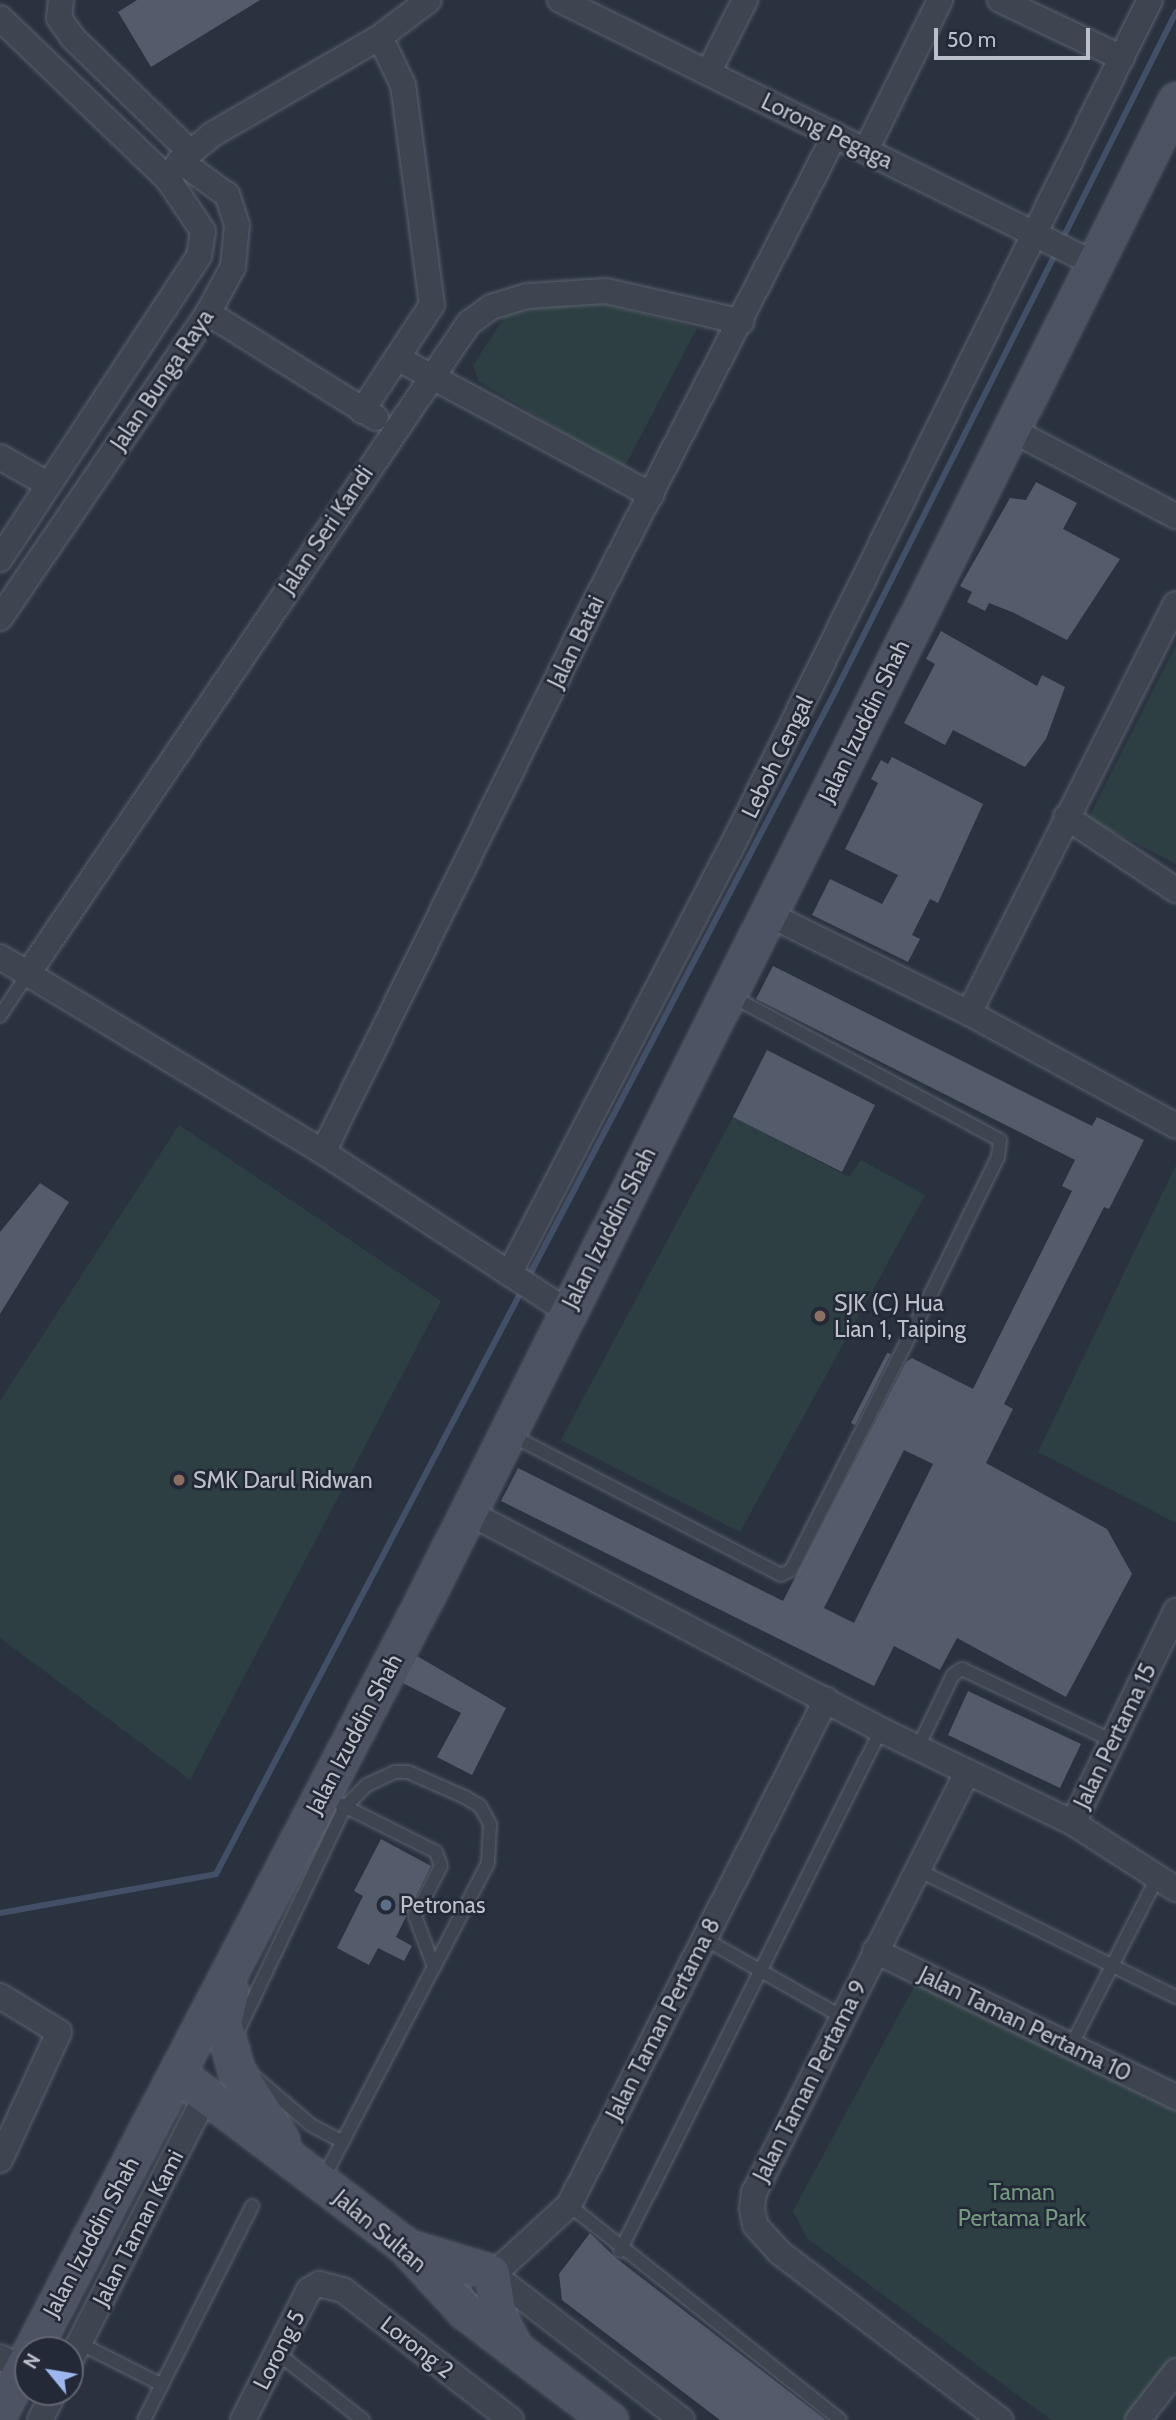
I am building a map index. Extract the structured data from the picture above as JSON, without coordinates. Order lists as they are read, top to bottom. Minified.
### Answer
{"streets":{"main road":["Jalan Izuddin Shah","Jalan Sultan"],"street":["Lorong Pegaga","Jalan Bunga Raya","Jalan Seri Kandi","Jalan Batai","Leboh Cengal","Jalan Pertama 15","Jalan Taman Pertama 8","Jalan Taman Pertama 10","Jalan Taman Pertama 9","Jalan Taman Kami","Lorong 2","Lorong 5"]},"crossings":[["Lorong Pegaga","Jalan Batai"],["Lorong Pegaga","Jalan Izuddin Shah"],["Lorong Pegaga","Leboh Cengal"],["Jalan Seri Kandi","Jalan Batai"],["Jalan Izuddin Shah","Leboh Cengal"],["Jalan Izuddin Shah","Jalan Sultan"],["Jalan Taman Pertama 8","Jalan Sultan"],["Jalan Taman Pertama 10","Jalan Taman Pertama 9"],["Jalan Taman Kami","Jalan Sultan"],["Lorong 2","Lorong 5"]],"parks":["Taman Pertama Park"],"places":["SJK (C) Hua Lian 1, Taiping","SMK Darul Ridwan","Petronas"],"scale_bar":"50 m","north":"top left"}
